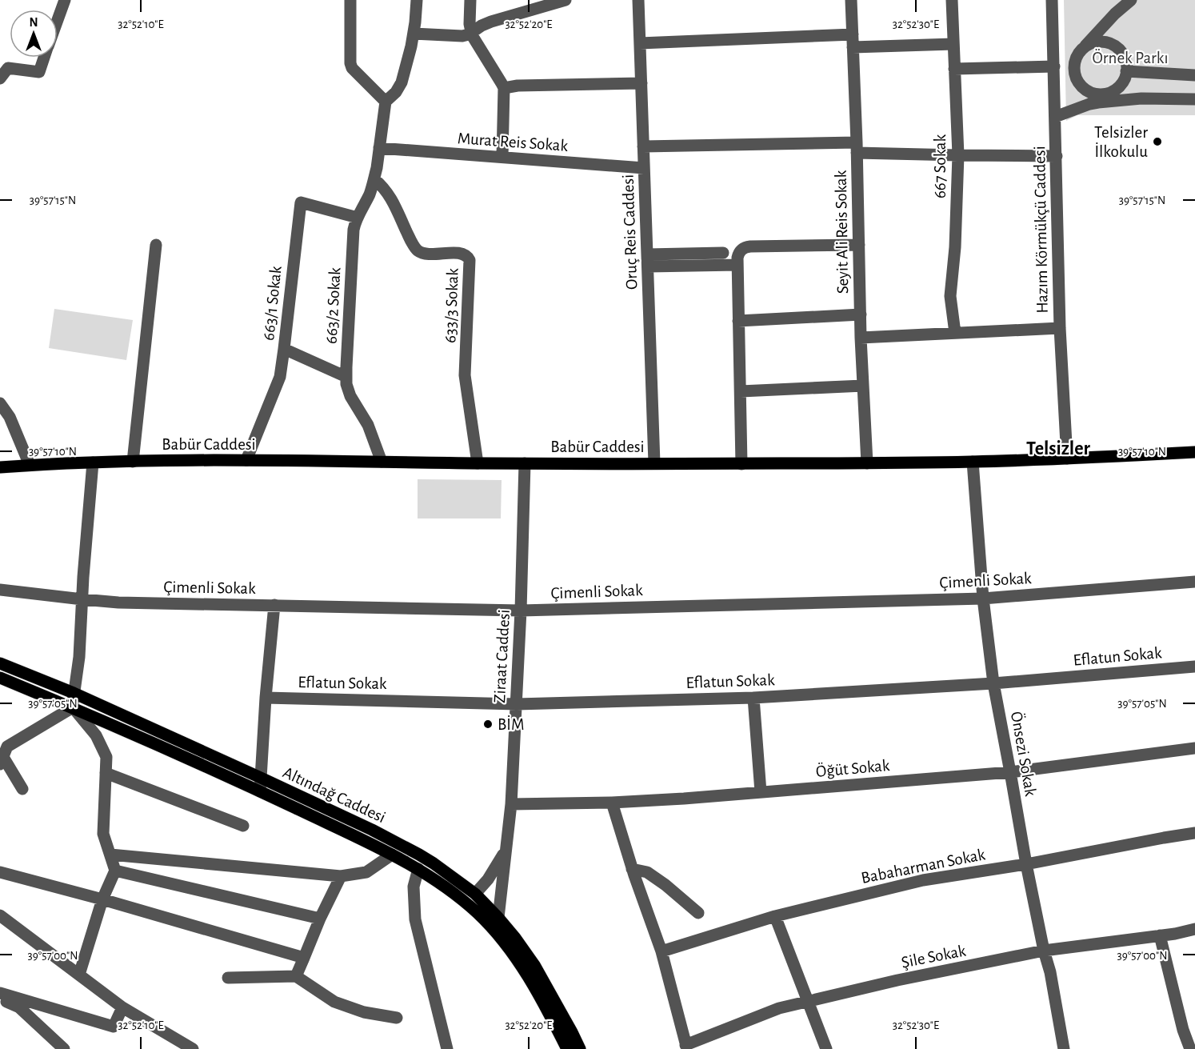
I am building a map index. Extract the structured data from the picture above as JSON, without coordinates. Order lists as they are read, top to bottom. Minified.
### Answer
{"streets":{"main road":["Babür Caddesi","Altındağ Caddesi"],"street":["Murat Reis Sokak","667 Sokak","Hazım Körmükçü Caddesi","Oruç Reis Caddesi","Seyit Ali Reis Sokak","663/1 Sokak","663/2 Sokak","633/3 Sokak","Çimenli Sokak","Ziraat Caddesi","Eflatun Sokak","Önsezi Sokak","Öğüt Sokak","Babaharman Sokak","Şile Sokak"]},"crossings":[["Murat Reis Sokak","Oruç Reis Caddesi"],["Murat Reis Sokak","663/2 Sokak"],["Hazım Körmükçü Caddesi","Babür Caddesi"],["Oruç Reis Caddesi","Babür Caddesi"],["Seyit Ali Reis Sokak","Babür Caddesi"],["663/1 Sokak","663/2 Sokak"],["663/1 Sokak","Babür Caddesi"],["663/2 Sokak","633/3 Sokak"],["663/2 Sokak","Babür Caddesi"],["633/3 Sokak","Babür Caddesi"],["Babür Caddesi","Ziraat Caddesi"],["Babür Caddesi","Önsezi Sokak"],["Çimenli Sokak","Ziraat Caddesi"],["Çimenli Sokak","Önsezi Sokak"],["Ziraat Caddesi","Eflatun Sokak"],["Ziraat Caddesi","Öğüt Sokak"],["Ziraat Caddesi","Altındağ Caddesi"],["Eflatun Sokak","Önsezi Sokak"],["Önsezi Sokak","Öğüt Sokak"],["Önsezi Sokak","Babaharman Sokak"],["Önsezi Sokak","Şile Sokak"]],"districts":["Telsizler"],"parks":["Örnek Parkı"],"places":["Telsizler İlkokulu","BİM"],"north":"top","coordinates":["32°52'10\"E","32°52'20\"E","32°52'30\"E","39°57'15\"N","39°57'10\"N","39°57'05\"N","39°57'00\"N"]}
